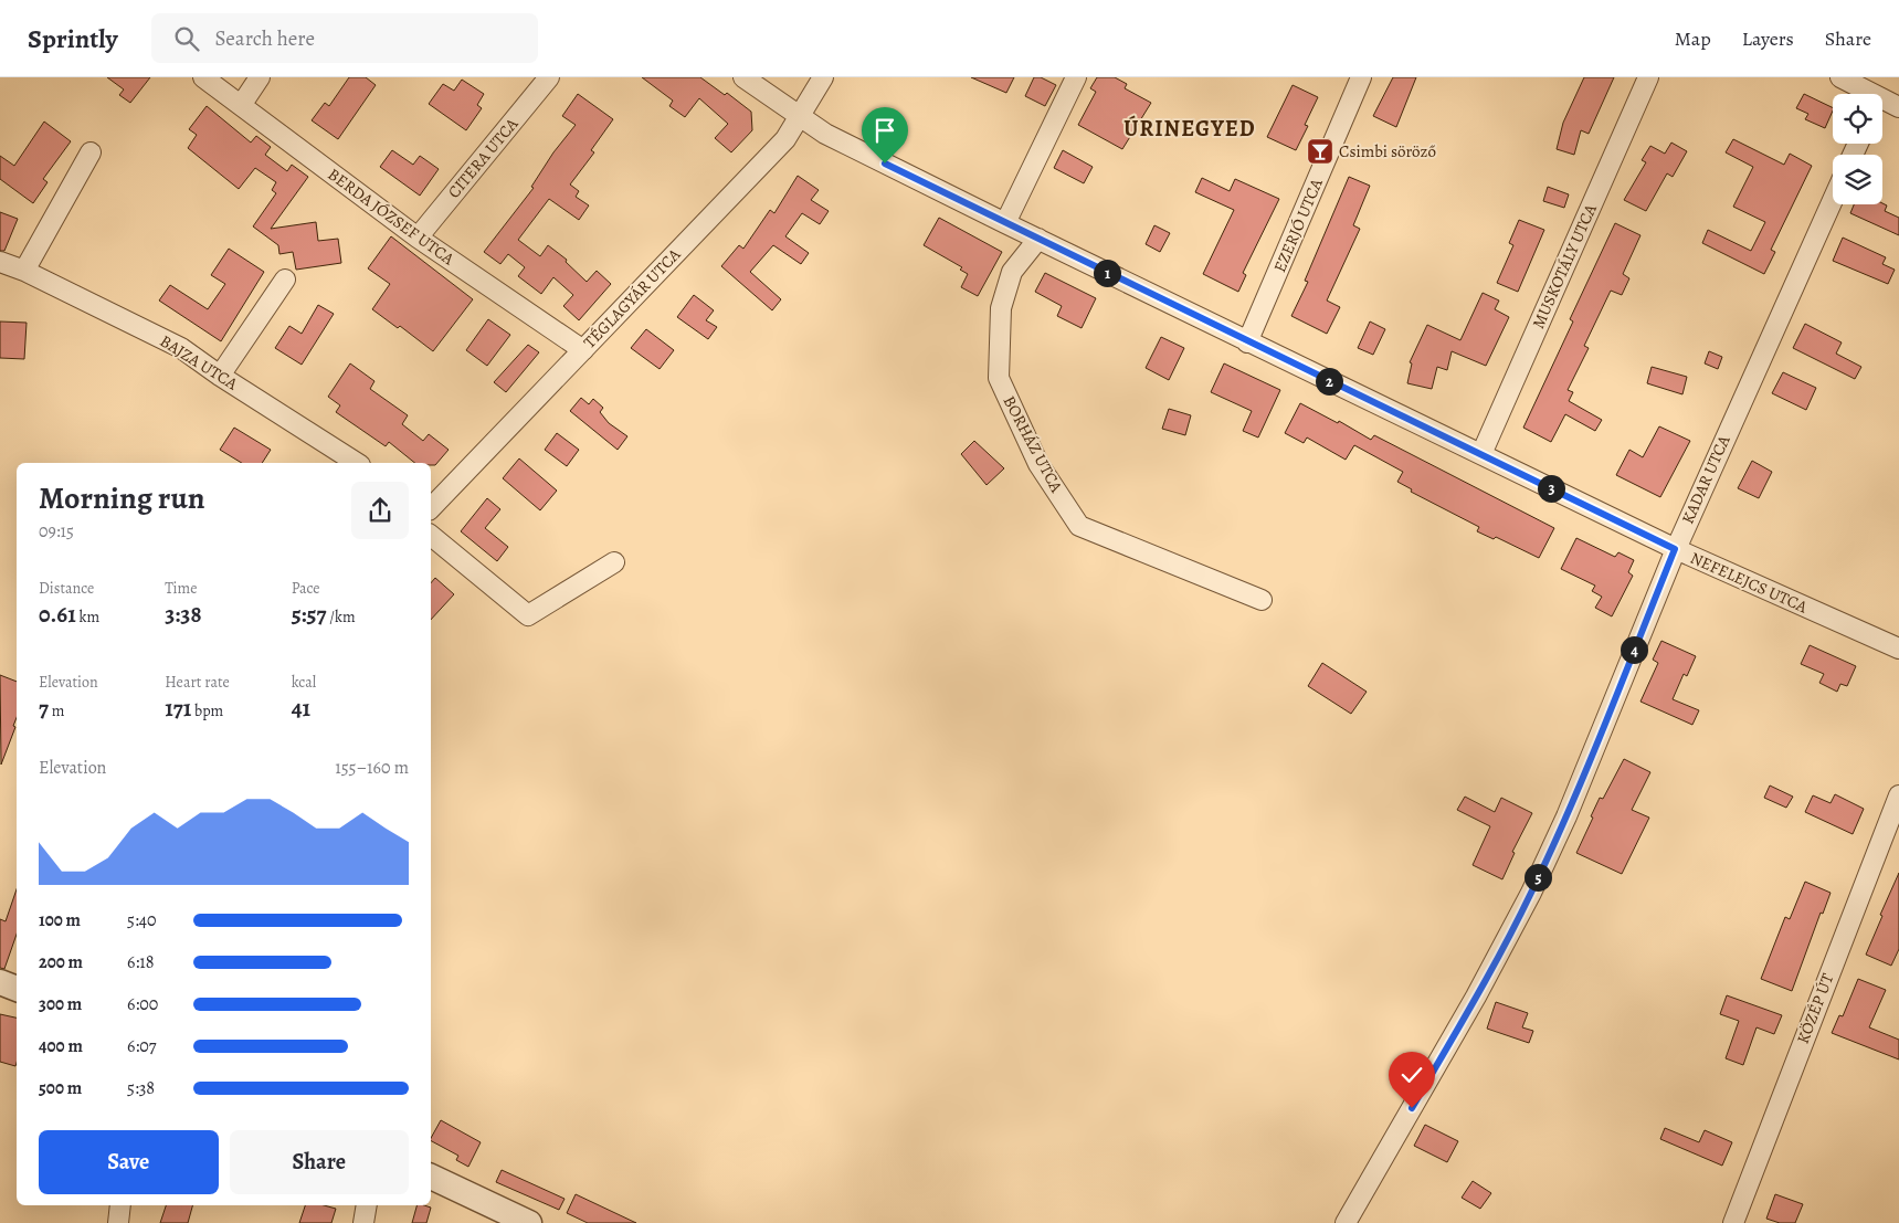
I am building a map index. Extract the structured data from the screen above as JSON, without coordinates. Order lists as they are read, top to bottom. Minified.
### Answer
{"streets":{"street":["CITERA UTCA","BERDA JÓZSEF UTCA","EZERJÓ UTCA","MUSKOTÁLY UTCA","TÉGLAGYÁR UTCA","BAJZA UTCA","BORHÁZ UTCA","KADAR UTCA","NEFELEJCS UTCA","KÖZÉP ÚT"]},"crossings":[["CITERA UTCA","BERDA JÓZSEF UTCA"],["BERDA JÓZSEF UTCA","TÉGLAGYÁR UTCA"],["EZERJÓ UTCA","NEFELEJCS UTCA"],["MUSKOTÁLY UTCA","NEFELEJCS UTCA"],["TÉGLAGYÁR UTCA","NEFELEJCS UTCA"],["BORHÁZ UTCA","NEFELEJCS UTCA"],["KADAR UTCA","NEFELEJCS UTCA"]],"districts":["ÚRINEGYED"],"places":{"bar":["Csimbi söröző"]},"page":{"header":"Sprintly","search":"Search here","nav":["Map","Layers","Share"],"pins":["1","2","3","4","5"],"heading":["Morning run","09:15"],"stats":[["Distance","0.61 km"],["Time","3:38"],["Pace","5:57 /km"],["Elevation","7 m"],["Heart rate","171 bpm"],["kcal","41"]],"chart":["Elevation","155–160 m"],"list":[{"name":"100 m","note":"5:40"},{"name":"200 m","note":"6:18"},{"name":"300 m","note":"6:00"},{"name":"400 m","note":"6:07"},{"name":"500 m","note":"5:38"}],"buttons":["Save","Share"]}}
